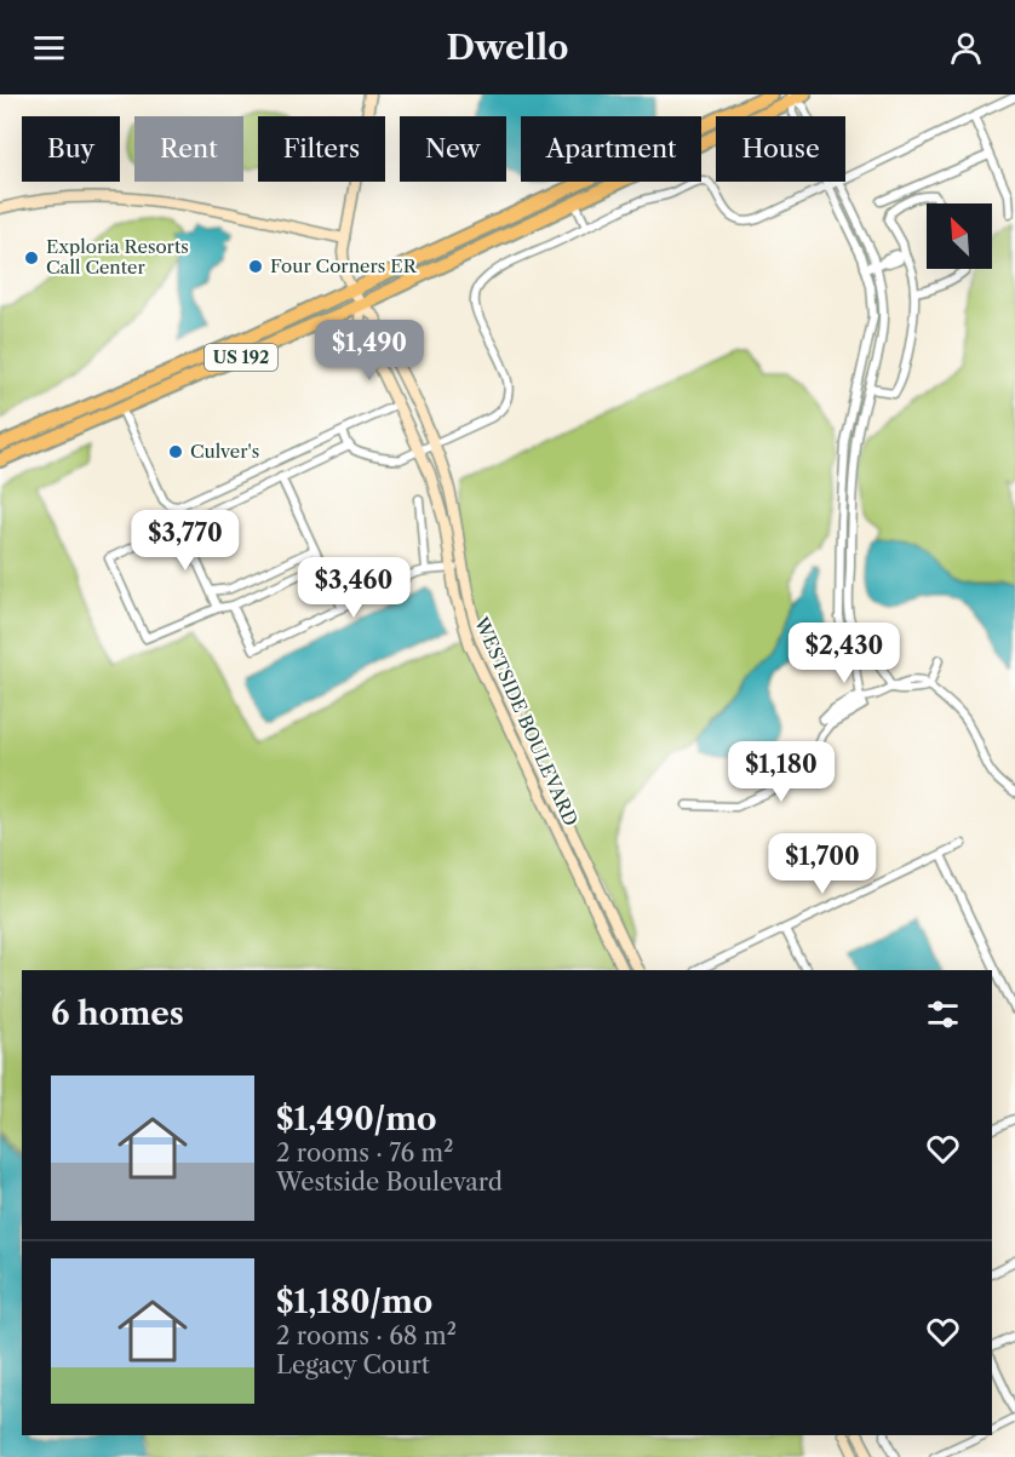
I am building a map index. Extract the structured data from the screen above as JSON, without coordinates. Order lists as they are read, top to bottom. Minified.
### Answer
{"streets":{"highway":["US 192"],"street":["WESTSIDE BOULEVARD"]},"crossings":[["US 192","WESTSIDE BOULEVARD"]],"places":["Exploria Resorts Call Center","Four Corners ER","Culver's"],"north":"top left","page":{"header":"Dwello","chip":["Buy","Rent","Filters","New","Apartment","House"],"price":["$1,490","$3,770","$3,460","$2,430","$1,180","$1,700"],"heading":"6 homes","list":[{"name":"$1,490/mo","note":"2 rooms · 76 m² · Westside Boulevard"},{"name":"$1,180/mo","note":"2 rooms · 68 m² · Legacy Court"}]}}
